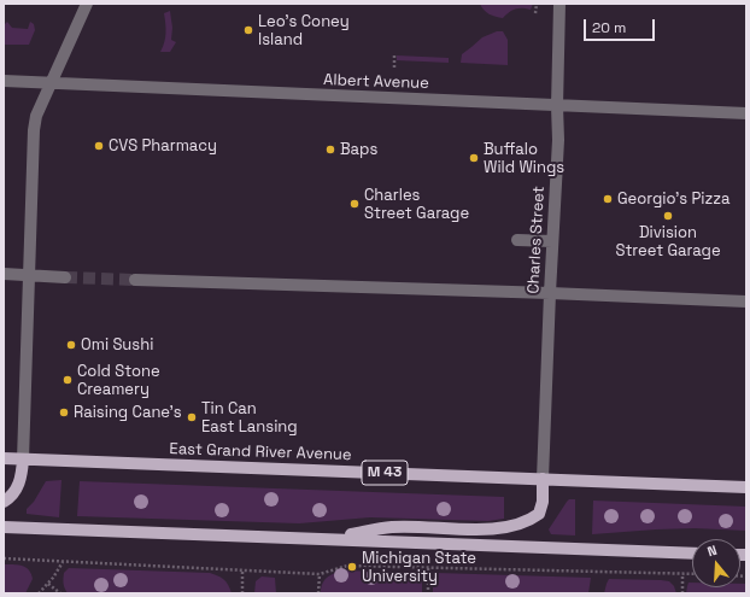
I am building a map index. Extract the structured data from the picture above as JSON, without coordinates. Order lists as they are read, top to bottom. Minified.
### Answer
{"streets":{"main road":["East Grand River Avenue","M 43"],"street":["Albert Avenue","Charles Street"]},"crossings":[["Albert Avenue","Charles Street"],["Charles Street","East Grand River Avenue"]],"places":["Leo's Coney Island","CVS Pharmacy","Baps","Buffalo Wild Wings","Georgio's Pizza","Charles Street Garage","Division Street Garage","Omi Sushi","Cold Stone Creamery","Raising Cane's","Tin Can East Lansing","Michigan State University"],"scale_bar":"20 m","north":"top"}
